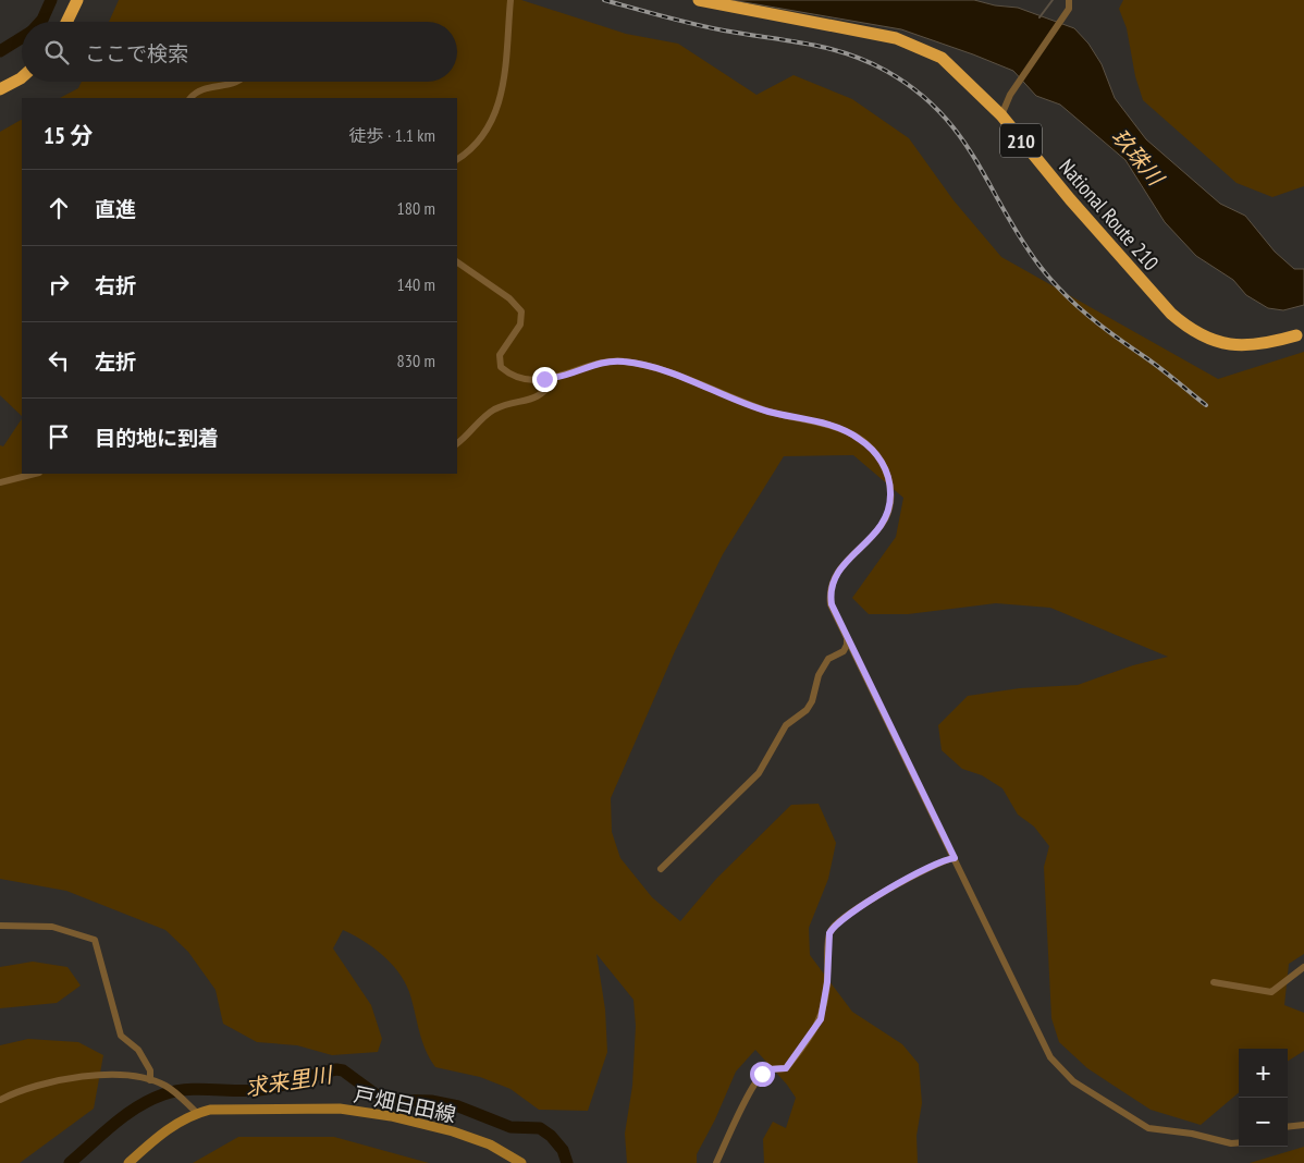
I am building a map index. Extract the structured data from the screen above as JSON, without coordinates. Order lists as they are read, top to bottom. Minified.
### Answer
{"streets":{"highway":["210","National Route 210"],"main road":["戸畑日田線"]},"water":["玖珠川","求来里川"],"page":{"search":"ここで検索","heading":["15 分","徒歩 · 1.1 km"],"list":[["直進","180 m"],["右折","140 m"],["左折","830 m"],"目的地に到着"],"map_buttons":["+","−"]}}
